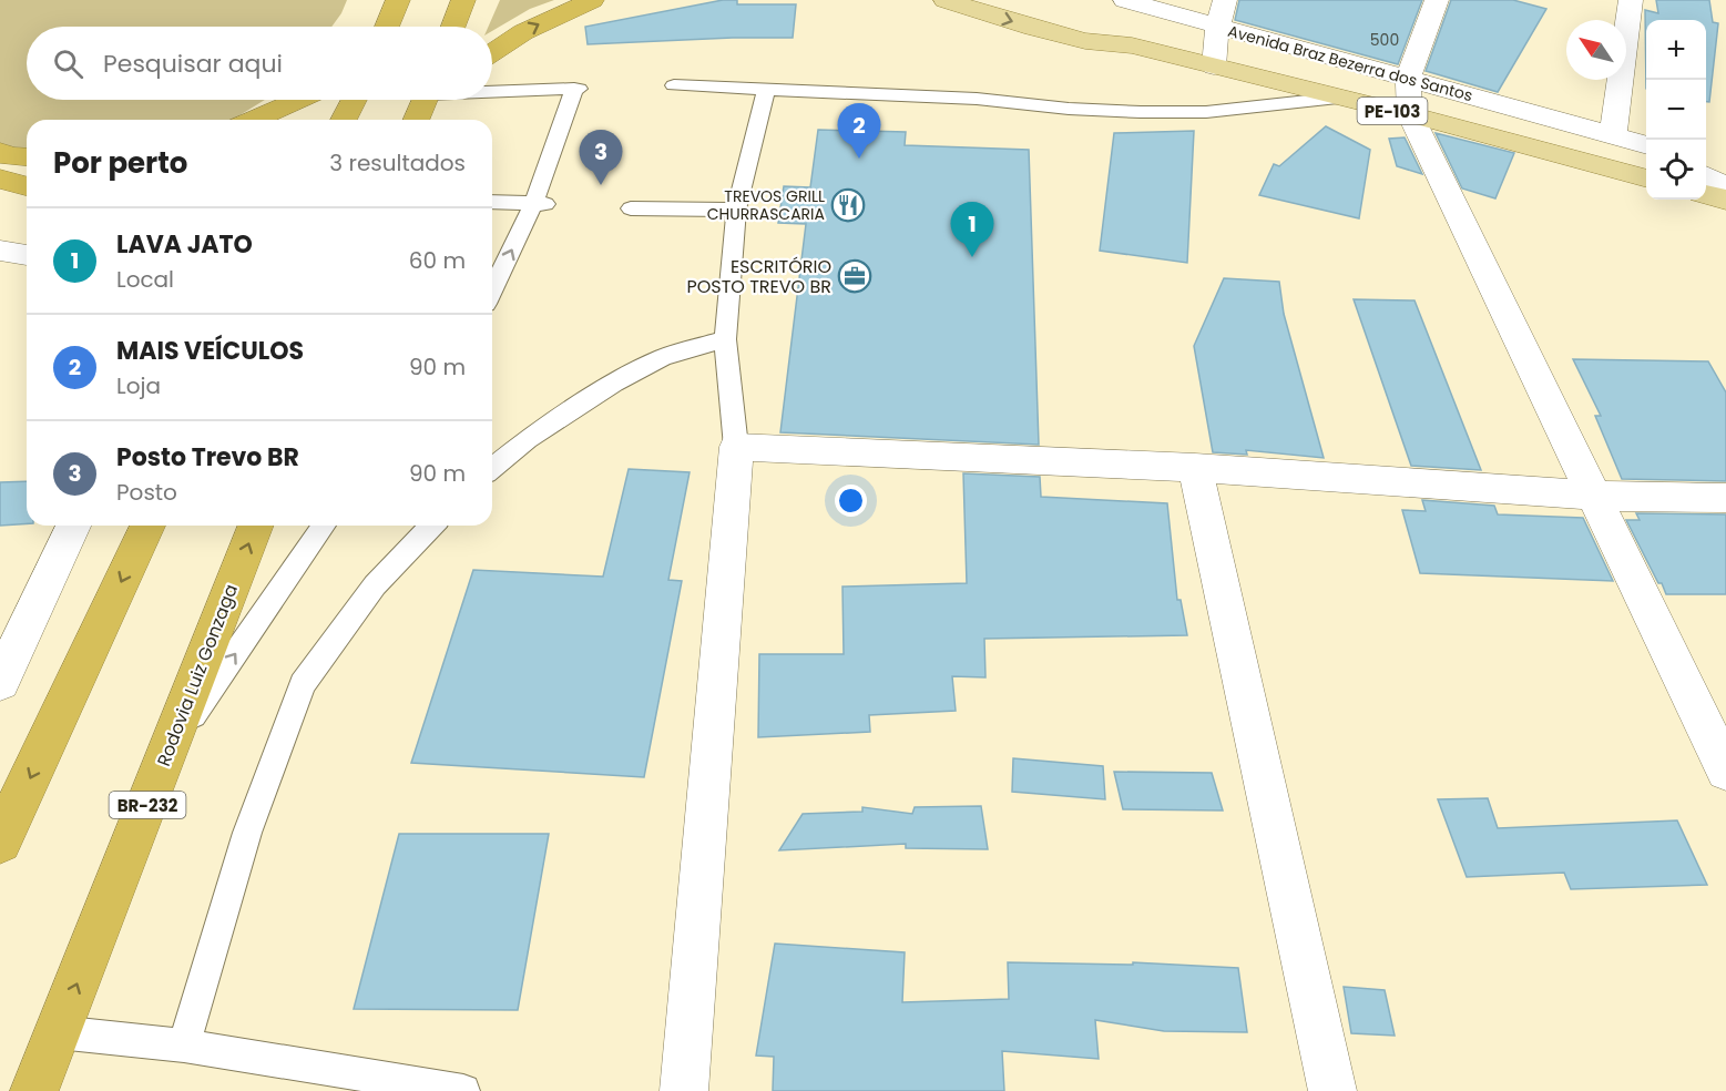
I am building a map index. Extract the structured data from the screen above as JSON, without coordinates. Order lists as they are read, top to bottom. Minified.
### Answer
{"streets":{"highway":["Rodovia Luiz Gonzaga","BR-232"],"main road":["Avenida Braz Bezerra dos Santos","PE-103"]},"crossings":[["Avenida Braz Bezerra dos Santos","PE-103"]],"places":{"restaurant":["TREVOS GRILL CHURRASCARIA"],"office":["ESCRITÓRIO POSTO TREVO BR"]},"house_numbers":["500"],"north":"top left","page":{"map_buttons":["+","−"],"search":"Pesquisar aqui","pins":["2","3","1"],"heading":["Por perto","3 resultados"],"list":[{"mark":"1","name":"LAVA JATO","note":"Local","value":"60 m"},{"mark":"2","name":"MAIS VEÍCULOS","note":"Loja","value":"90 m"},{"mark":"3","name":"Posto Trevo BR","note":"Posto","value":"90 m"}]}}
